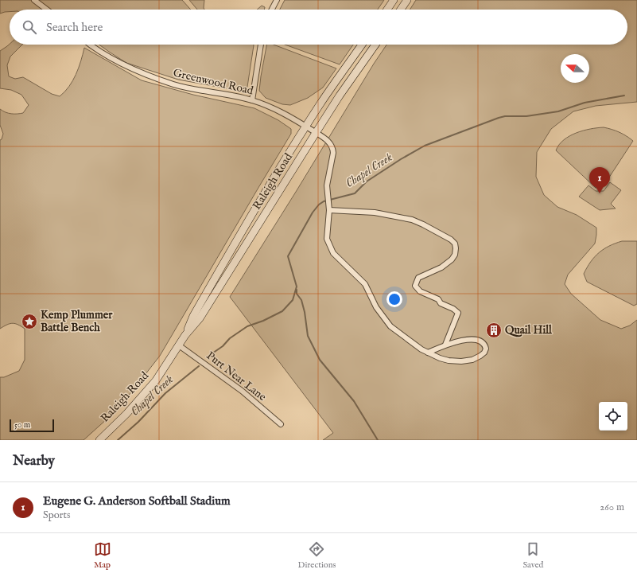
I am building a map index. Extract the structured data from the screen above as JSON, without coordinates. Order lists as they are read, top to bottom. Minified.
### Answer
{"streets":{"main road":["Raleigh Road"],"street":["Greenwood Road","Purt Near Lane"]},"crossings":[["Greenwood Road","Raleigh Road"],["Raleigh Road","Purt Near Lane"]],"water":["Chapel Creek"],"places":{"place":["Kemp Plummer Battle Bench"],"building":["Quail Hill"]},"scale_bar":"50 m","north":"left","page":{"search":"Search here","pins":"1","scale":"50 m","heading":"Nearby","list":[{"mark":"1","name":"Eugene G. Anderson Softball Stadium","note":"Sports","value":"260 m"}],"nav":["Map","Directions","Saved"]}}
